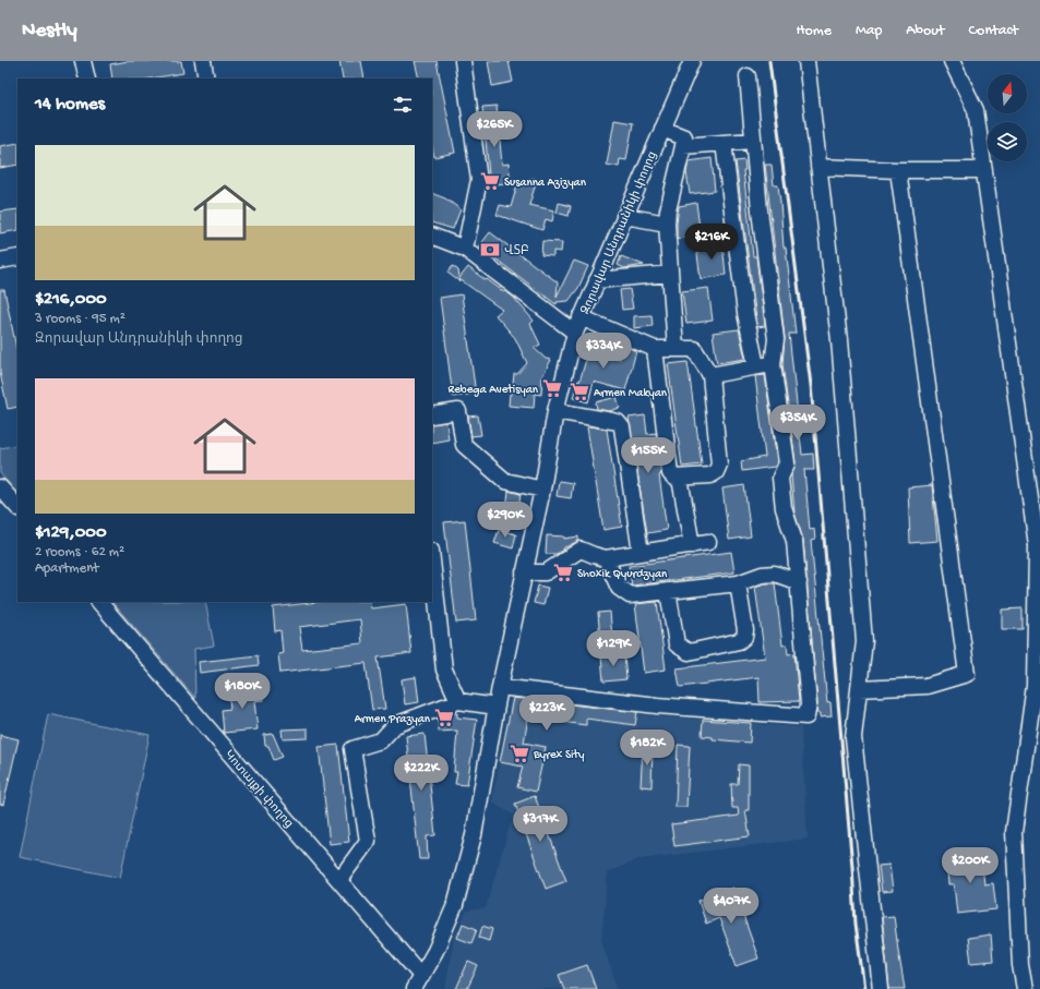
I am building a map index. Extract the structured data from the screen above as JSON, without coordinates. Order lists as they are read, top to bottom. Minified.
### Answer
{"streets":{"street":["Զորավար Անդրանիկի փողոց","Կոտայքի փողոց"]},"crossings":[["Զորավար Անդրանիկի փողոց","Կոտայքի փողոց"]],"places":{"supermarket":["Susanna Azizyan","Rebega Avetisyan","Armen Makyan","Shoxik Qyurdzyan","Armen Prazyan","Byrex Sity"],"bank":["ՎՏԲ"]},"north":"top","page":{"header":"Nestly","nav":["Home","Map","About","Contact"],"heading":"14 homes","price":["$265K","$216K","$334K","$354K","$155K","$290K","$129K","$180K","$223K","$182K","$222K","$317K","$200K","$407K"],"list":[{"name":"$216,000","note":"3 rooms · 95 m² · Զորավար Անդրանիկի փողոց"},{"name":"$129,000","note":"2 rooms · 62 m² · Apartment"}]}}
